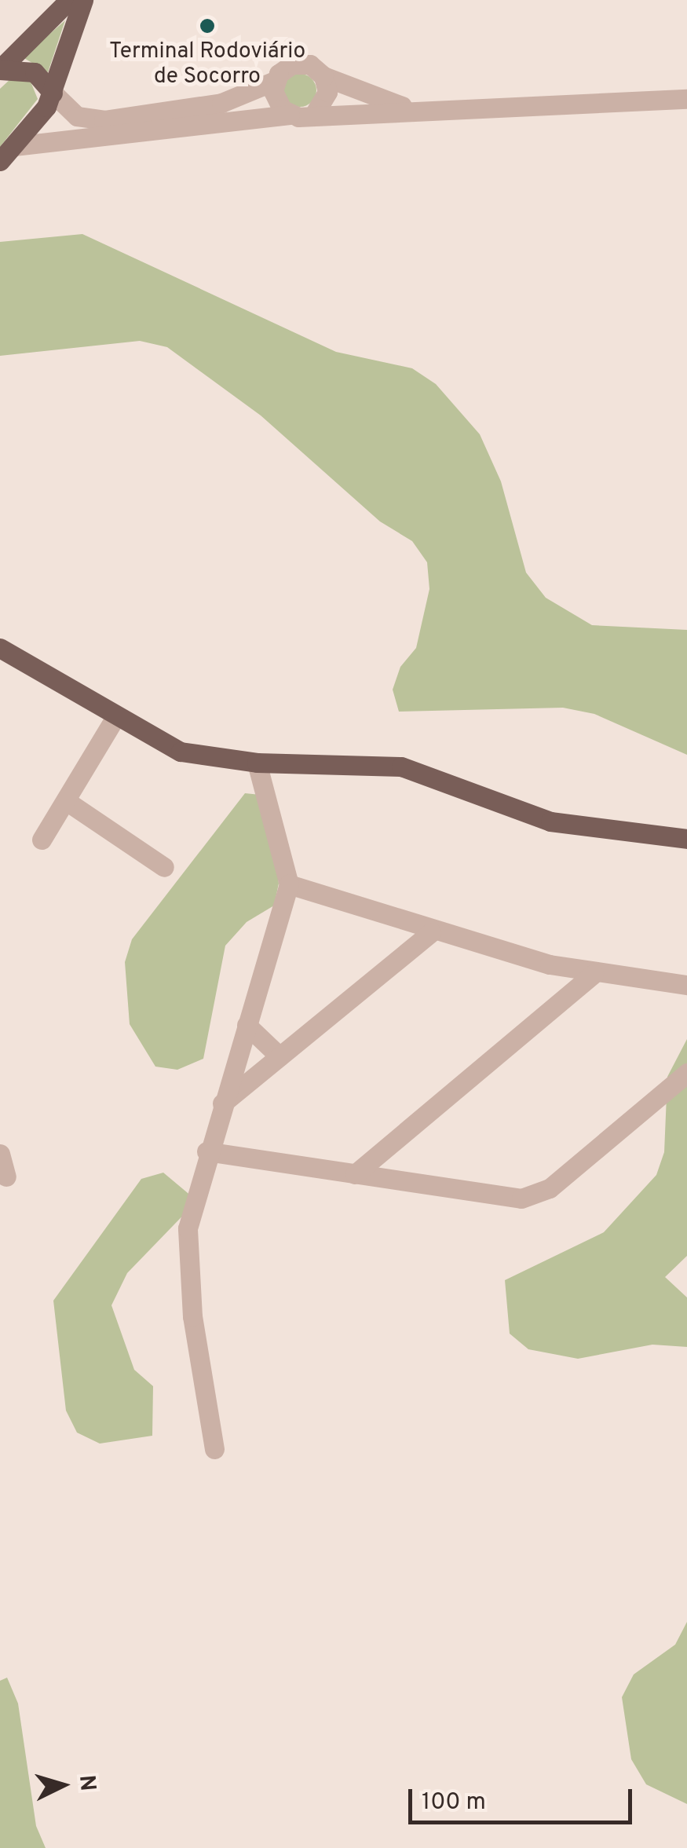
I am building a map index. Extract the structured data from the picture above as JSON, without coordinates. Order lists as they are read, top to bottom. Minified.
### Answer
{"places":["Terminal Rodoviário de Socorro"],"scale_bar":"100 m","north":"right"}
